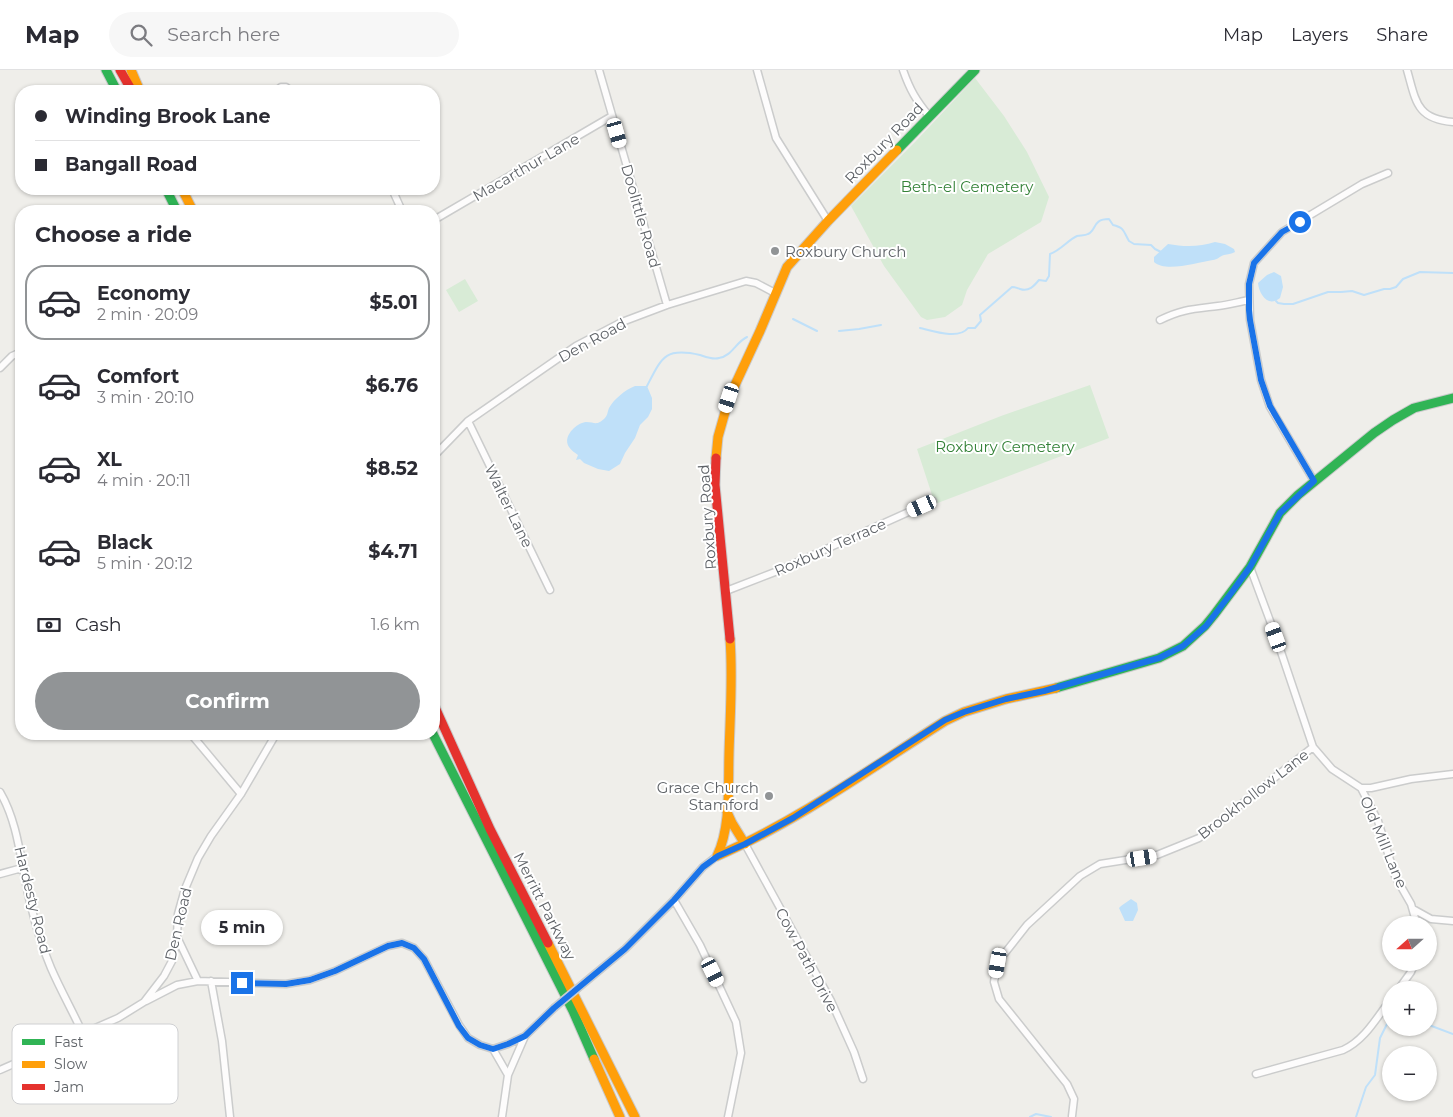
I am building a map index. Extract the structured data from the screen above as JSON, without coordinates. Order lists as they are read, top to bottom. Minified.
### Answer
{"streets":{"main road":["Roxbury Road","Merritt Parkway"],"street":["Macarthur Lane","Doolittle Road","Den Road","Walter Lane","Roxbury Terrace","Brookhollow Lane","Old Mill Lane","Hardesty Road","Cow Path Drive"]},"crossings":[["Roxbury Road","Den Road"],["Roxbury Road","Roxbury Terrace"],["Macarthur Lane","Doolittle Road"],["Doolittle Road","Den Road"],["Den Road","Walter Lane"],["Brookhollow Lane","Old Mill Lane"]],"parks":["Beth-el Cemetery","Roxbury Cemetery"],"places":["Roxbury Church","Grace Church Stamford"],"legend":["Fast","Slow","Jam"],"north":"left","page":{"header":"Map","search":"Search here","nav":["Map","Layers","Share"],"banner":["Winding Brook Lane","Bangall Road"],"heading":"Choose a ride","list":[{"name":"Economy","note":"2 min · 20:09","value":"$5.01"},{"name":"Comfort","note":"3 min · 20:10","value":"$6.76"},{"name":"XL","note":"4 min · 20:11","value":"$8.52"},{"name":"Black","note":"5 min · 20:12","value":"$4.71"}],"pay":["Cash","1.6 km"],"buttons":"Confirm","bubble":"5 min","map_buttons":["+","−"]}}
